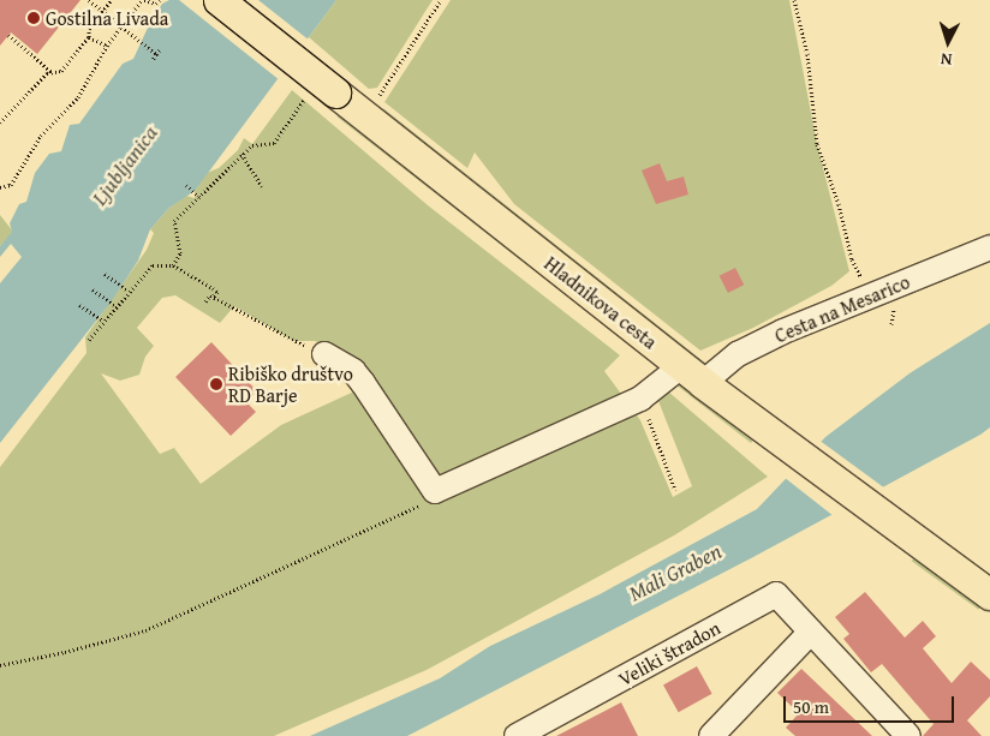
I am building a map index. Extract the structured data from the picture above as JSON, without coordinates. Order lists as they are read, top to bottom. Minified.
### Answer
{"streets":{"main road":["Hladnikova cesta"],"street":["Cesta na Mesarico","Veliki štradon"]},"crossings":[["Hladnikova cesta","Cesta na Mesarico"]],"water":["Ljubljanica","Mali Graben"],"places":["Gostilna Livada","Ribiško društvo RD Barje"],"scale_bar":"50 m","north":"bottom"}
